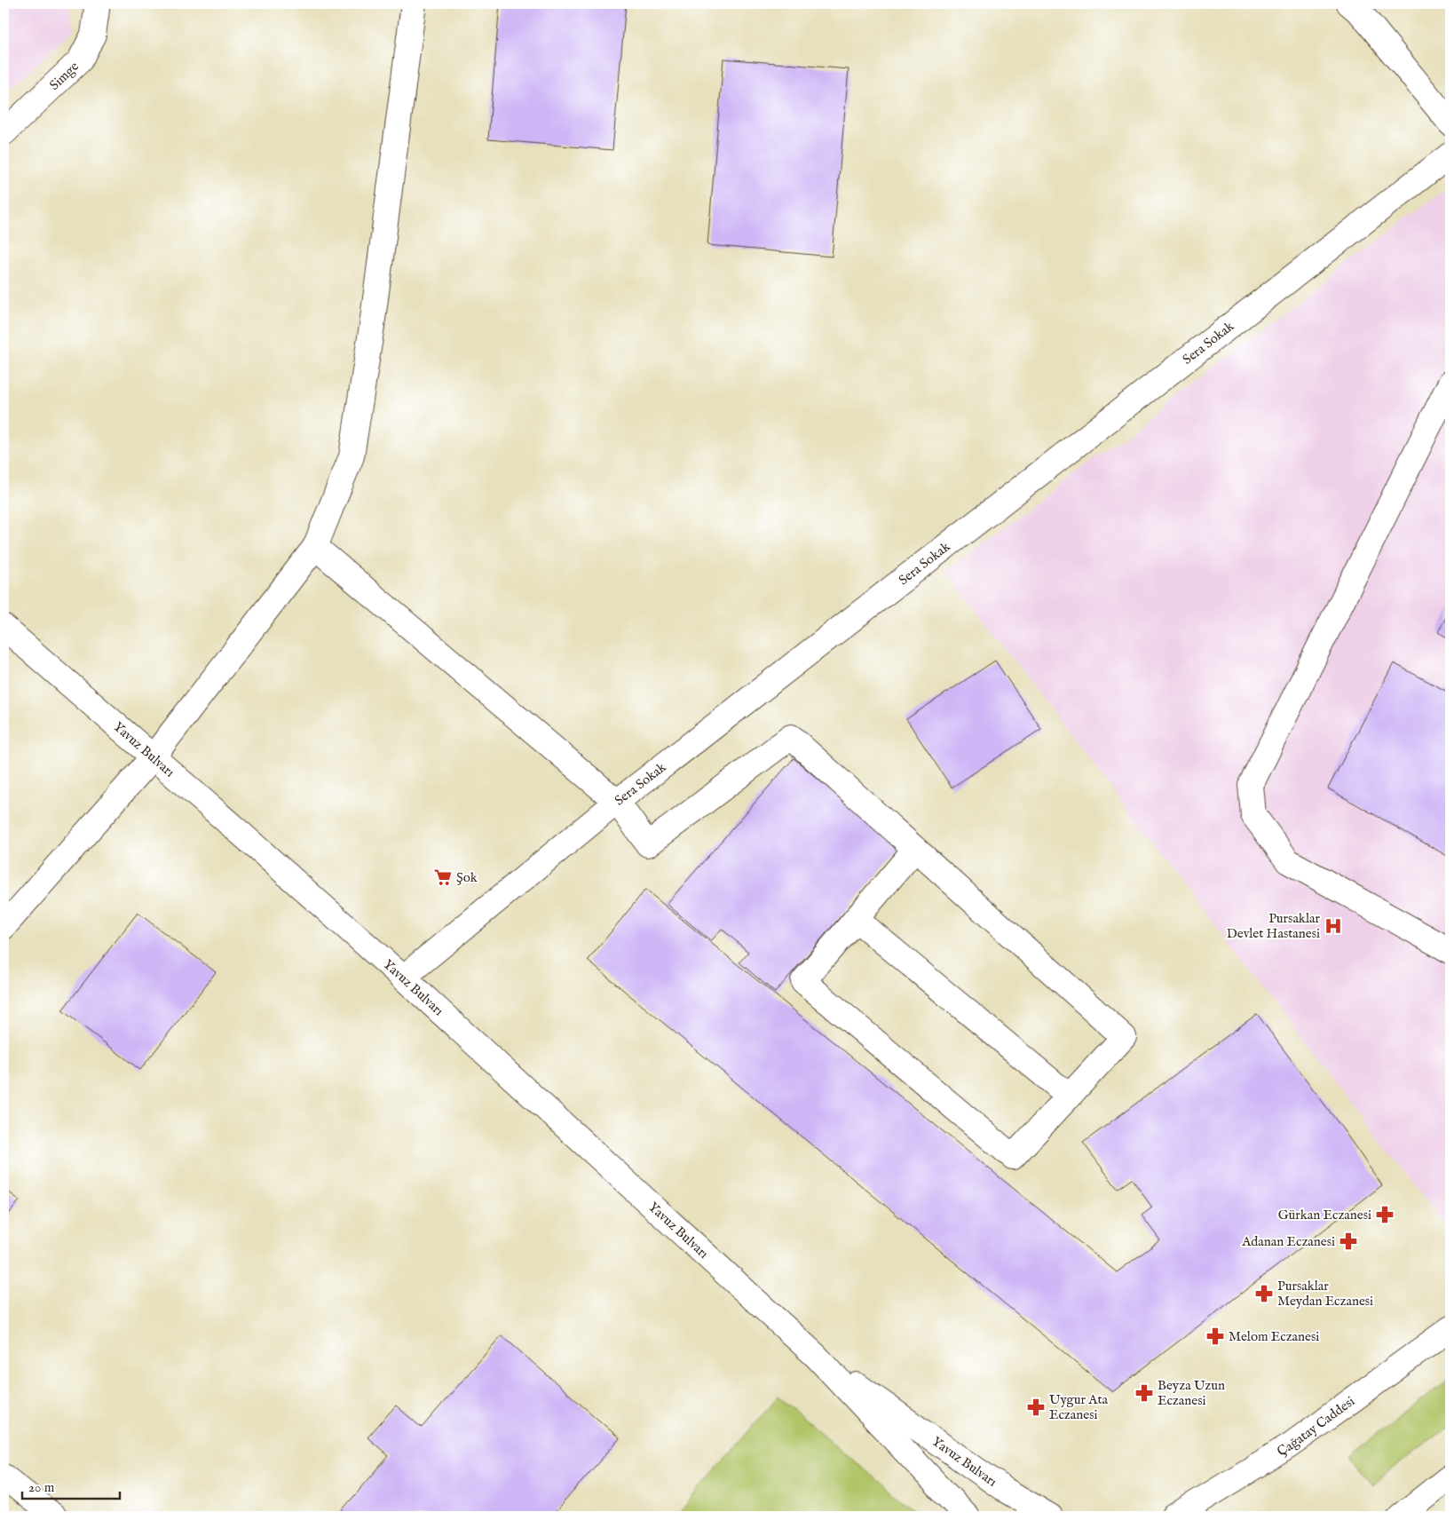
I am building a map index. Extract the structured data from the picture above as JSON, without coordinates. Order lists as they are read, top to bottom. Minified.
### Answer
{"streets":{"street":["Simge","Sera Sokak","Yavuz Bulvarı","Çağatay Caddesi"]},"crossings":[["Sera Sokak","Yavuz Bulvarı"]],"places":{"supermarket":["Şok"],"hospital":["Pursaklar Devlet Hastanesi"],"pharmacy":["Gürkan Eczanesi","Adanan Eczanesi","Pursaklar Meydan Eczanesi","Melom Eczanesi","Beyza Uzun Eczanesi","Uygur Ata Eczanesi"]},"scale_bar":"20 m"}
